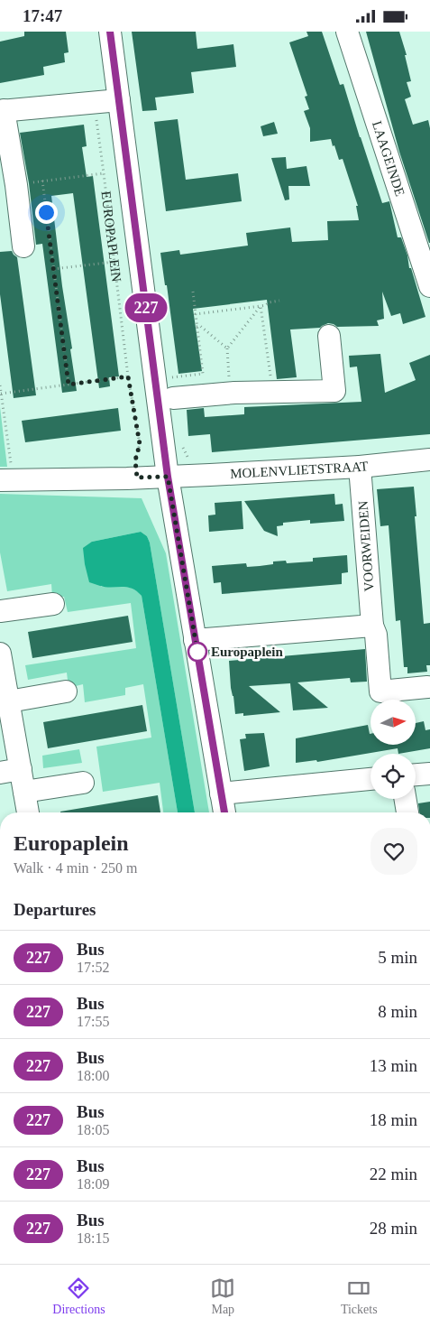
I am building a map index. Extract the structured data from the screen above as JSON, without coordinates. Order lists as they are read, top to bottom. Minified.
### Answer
{"streets":{"street":["LAAGEINDE","MOLENVLIETSTRAAT","VOORWEIDEN"],"path":["EUROPAPLEIN"]},"crossings":[["EUROPAPLEIN","MOLENVLIETSTRAAT"],["MOLENVLIETSTRAAT","VOORWEIDEN"]],"places":["Europaplein"],"lines":["bus line 227"],"north":"right","page":{"status":"17:47","on_map":"227","heading":[["Europaplein","Walk · 4 min · 250 m"],"Departures"],"list":[{"mark":"227","name":"Bus","note":"17:52","value":"5 min"},{"mark":"227","name":"Bus","note":"17:55","value":"8 min"},{"mark":"227","name":"Bus","note":"18:00","value":"13 min"},{"mark":"227","name":"Bus","note":"18:05","value":"18 min"},{"mark":"227","name":"Bus","note":"18:09","value":"22 min"},{"mark":"227","name":"Bus","note":"18:15","value":"28 min"}],"tabs":["Directions","Map","Tickets"]}}
